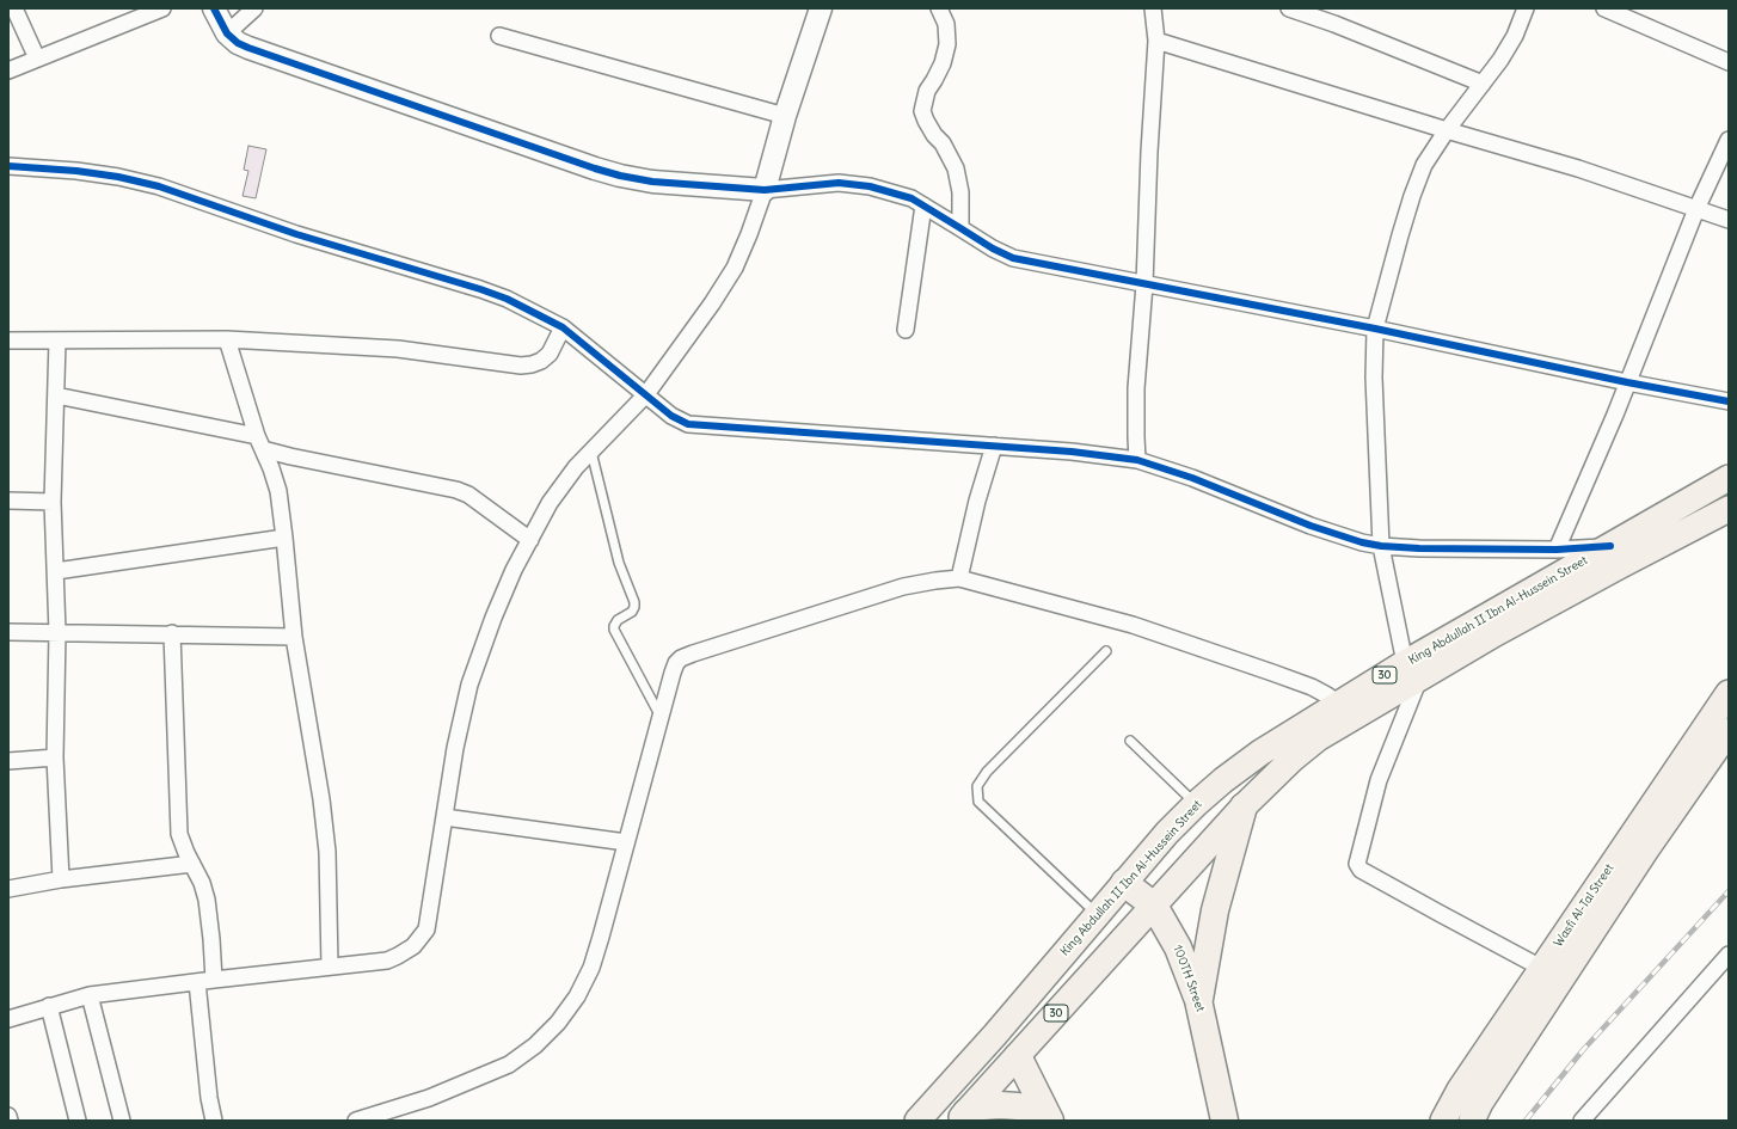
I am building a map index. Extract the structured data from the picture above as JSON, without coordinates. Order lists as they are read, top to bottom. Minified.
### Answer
{"streets":{"highway":["100TH Street"],"main road":["King Abdullah II Ibn Al-Hussein Street","30","Wasfi Al-Tal Street"]},"crossings":[["King Abdullah II Ibn Al-Hussein Street","100TH Street"]]}
